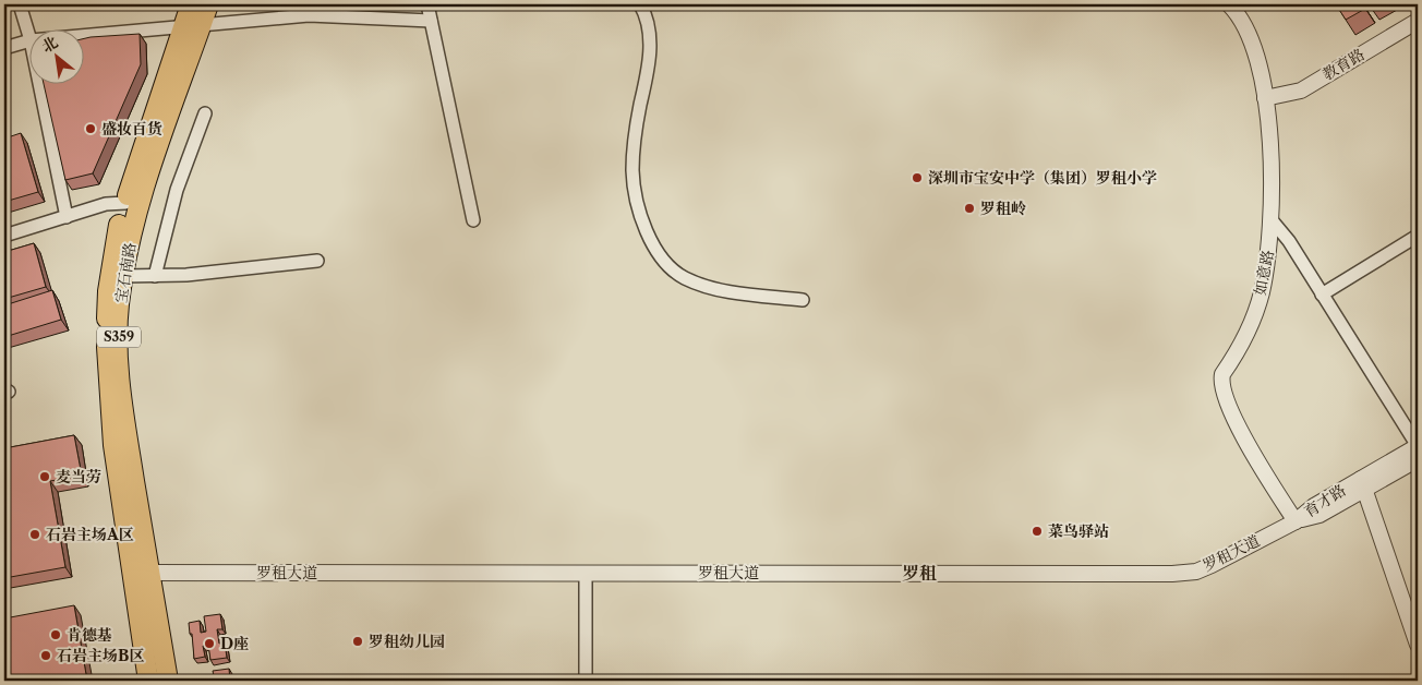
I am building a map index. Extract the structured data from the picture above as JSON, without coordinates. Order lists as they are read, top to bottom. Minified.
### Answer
{"streets":{"main road":["宝石南路","S359"],"street":["教育路","如意路","育才路","罗租大道"]},"crossings":[["教育路","如意路"],["宝石南路","罗租大道"],["如意路","育才路"],["如意路","罗租大道"],["育才路","罗租大道"]],"districts":["罗租"],"places":["盛妆百货","深圳市宝安中学（集团）罗租小学","罗租岭","麦当劳","菜鸟驿站","石岩主场A区","肯德基","罗租幼儿园","D座","石岩主场B区"],"north":"top left"}
